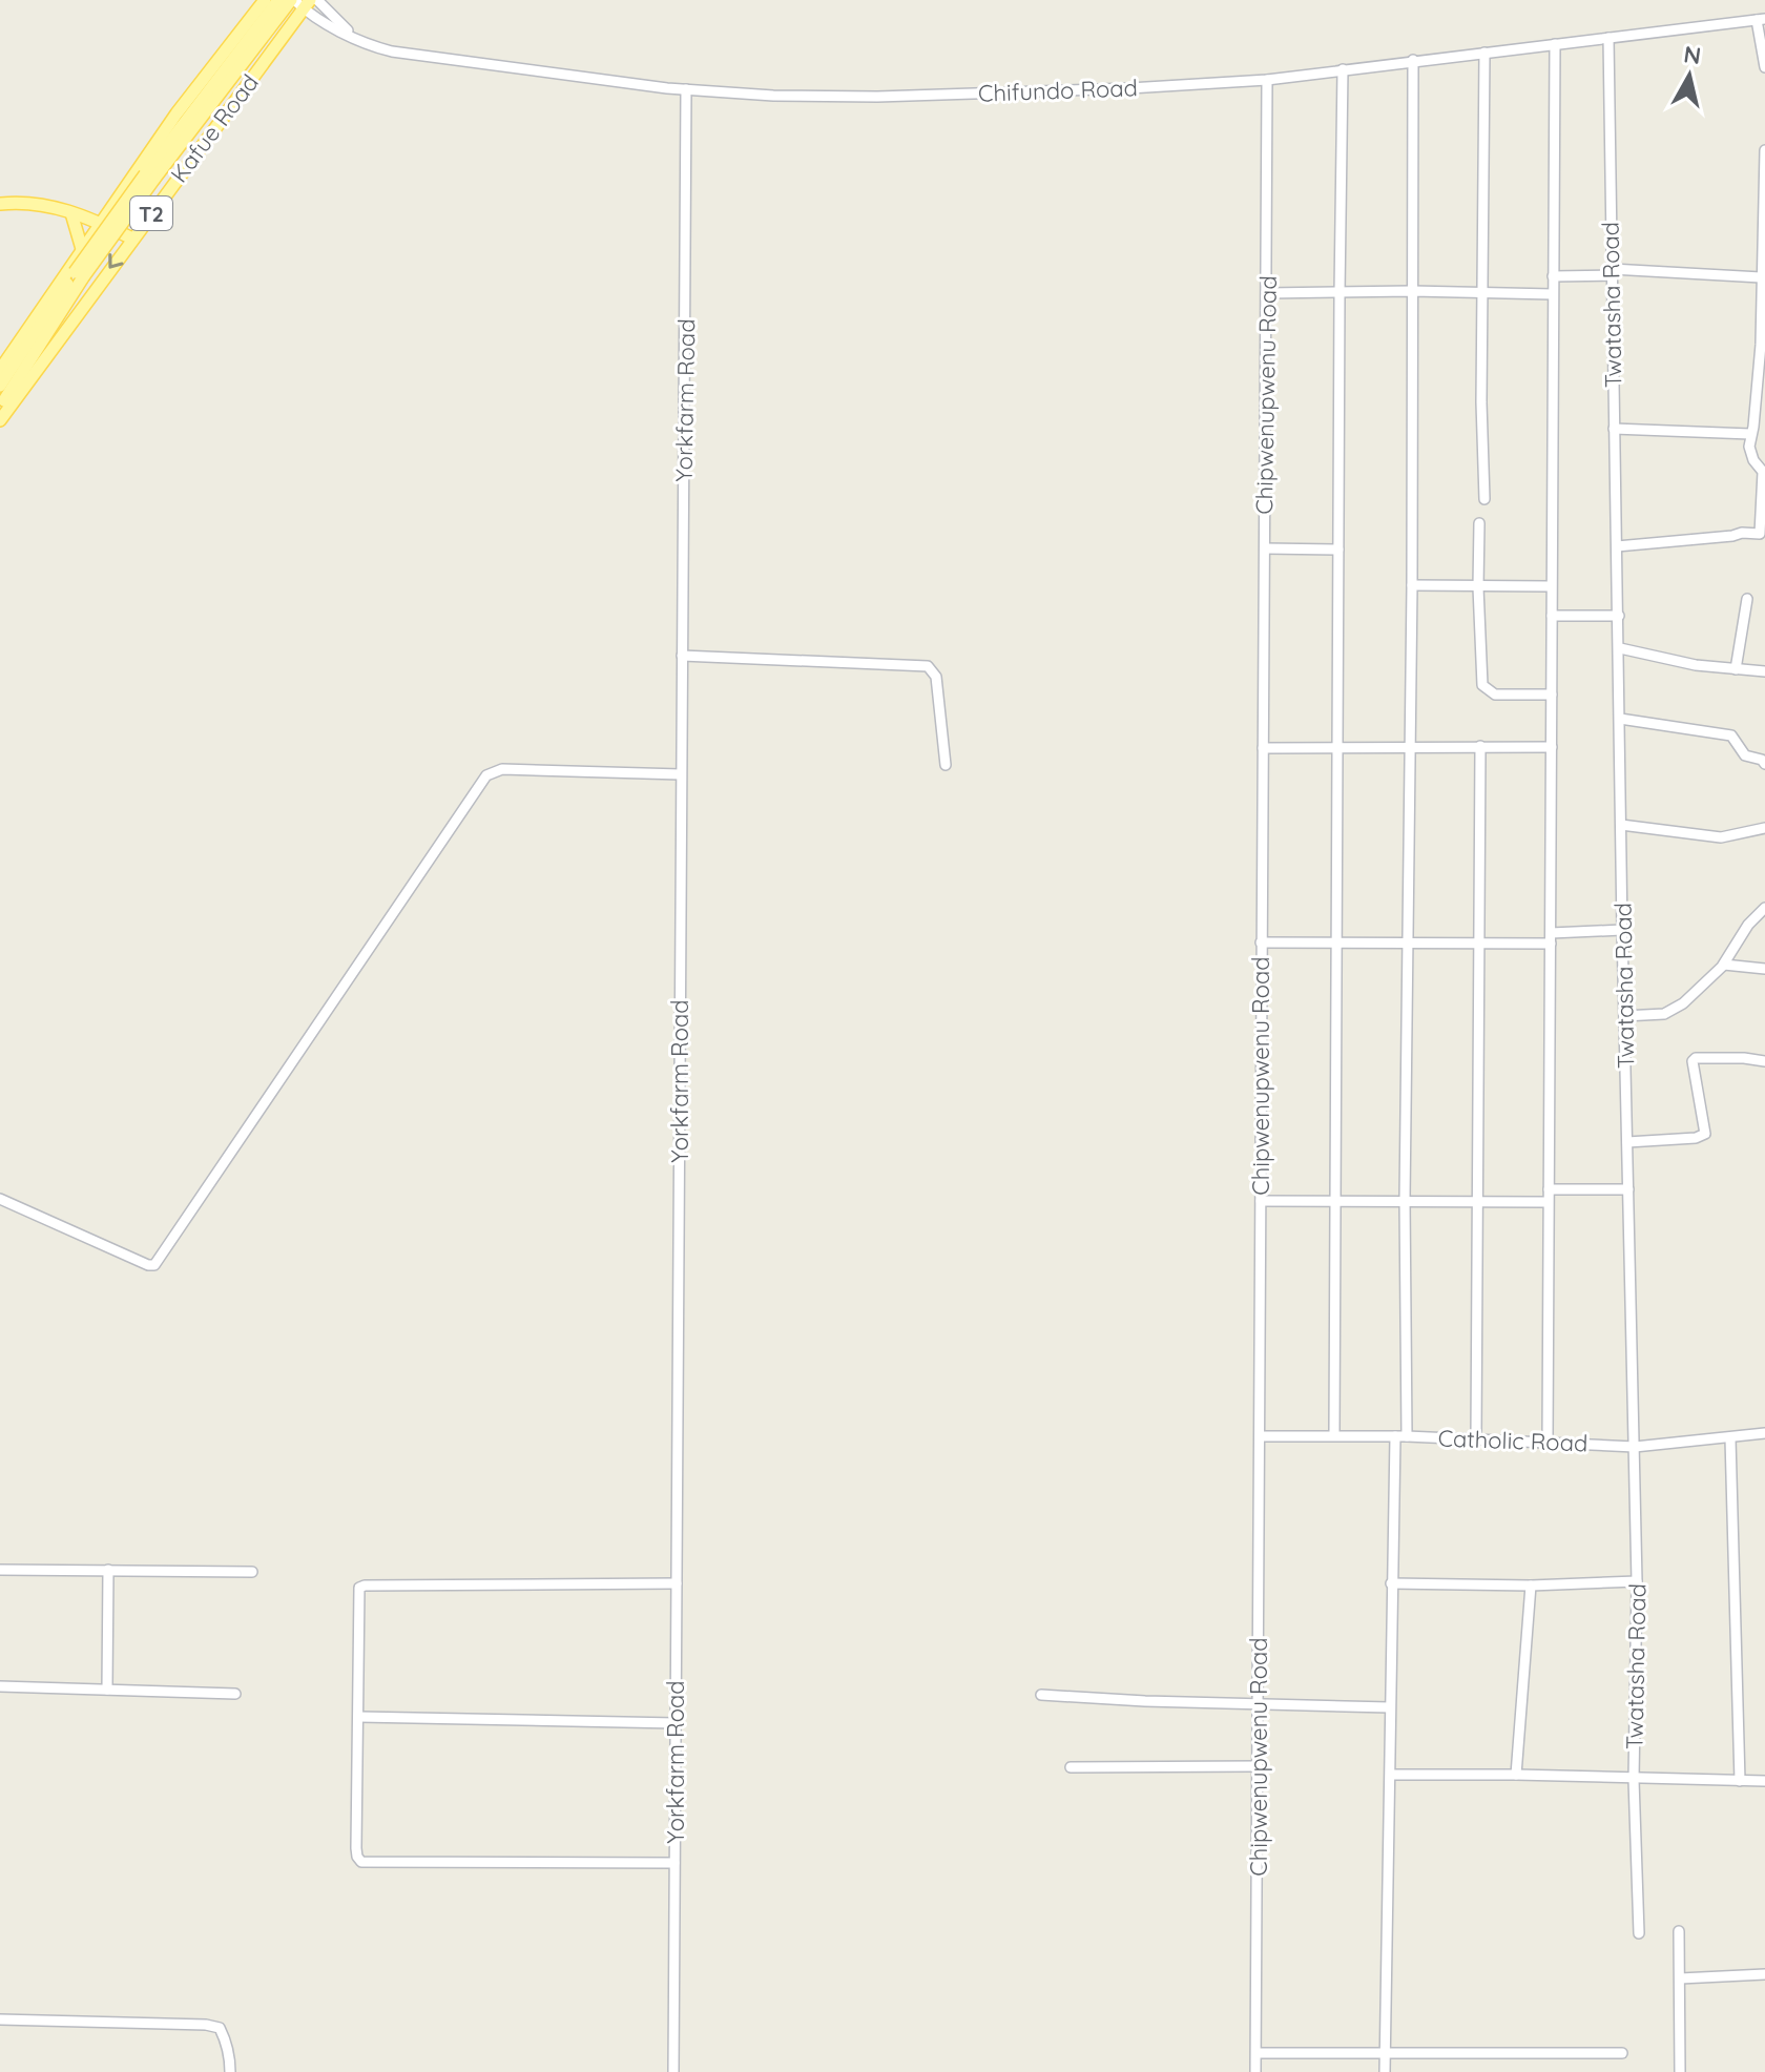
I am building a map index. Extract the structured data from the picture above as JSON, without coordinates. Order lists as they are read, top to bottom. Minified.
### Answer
{"streets":{"main road":["Kafue Road","T2"],"street":["Chifundo Road","Twatasha Road","Chipwenupwenu Road","Yorkfarm Road","Catholic Road"]},"crossings":[["Chifundo Road","Kafue Road"],["Chifundo Road","Twatasha Road"],["Chifundo Road","Chipwenupwenu Road"],["Chifundo Road","Yorkfarm Road"],["Twatasha Road","Catholic Road"],["Chipwenupwenu Road","Catholic Road"]],"north":"top"}
